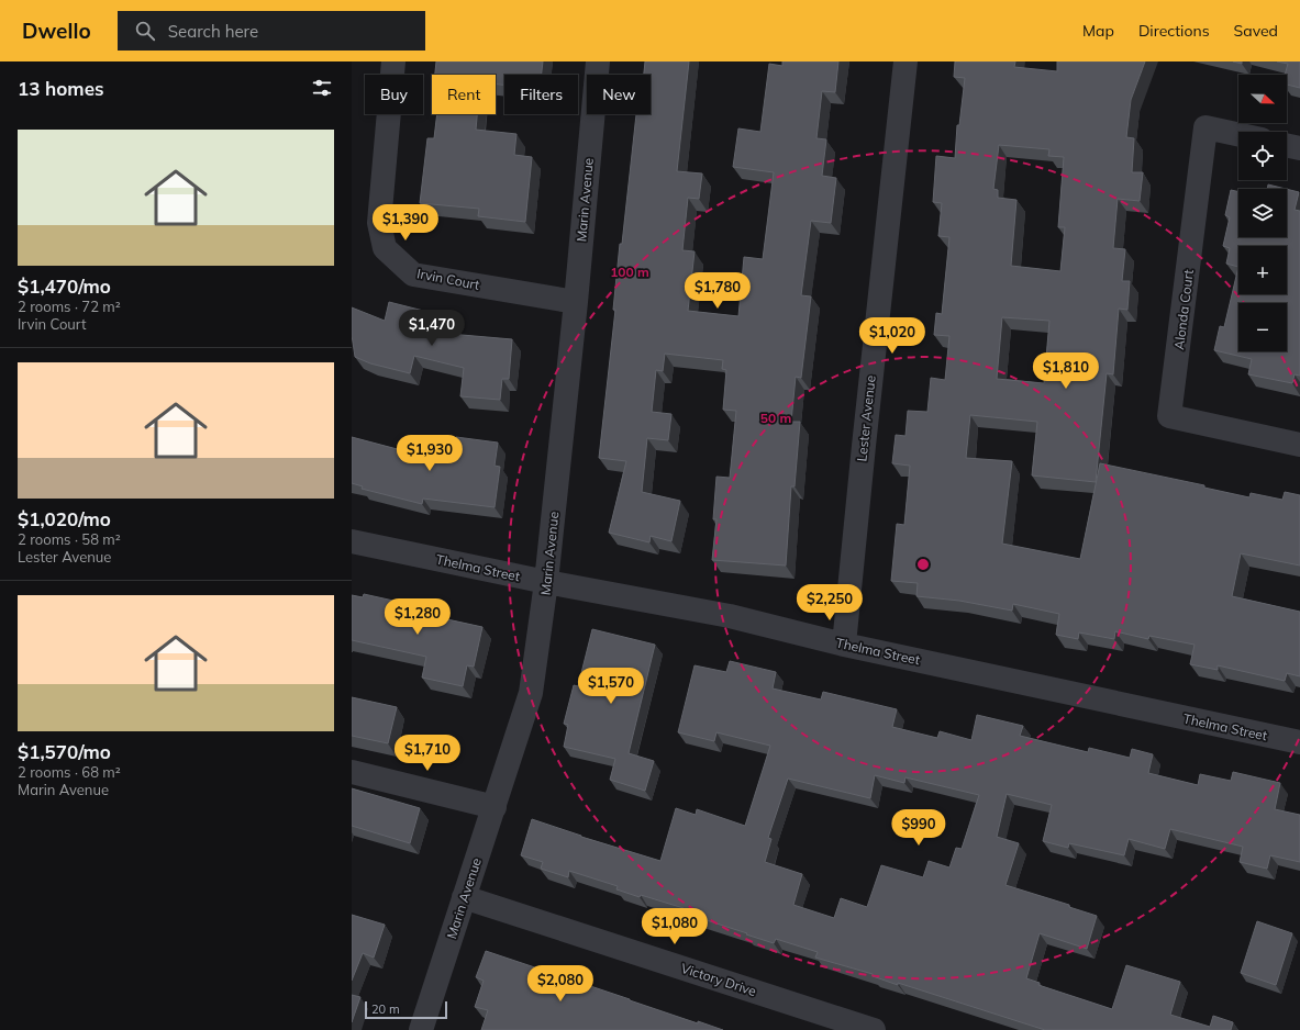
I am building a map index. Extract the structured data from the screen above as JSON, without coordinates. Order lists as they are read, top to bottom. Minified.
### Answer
{"streets":{"street":["Marin Avenue","Irvin Court","Alonda Court","Lester Avenue","Thelma Street","Victory Drive"]},"crossings":[["Marin Avenue","Irvin Court"],["Marin Avenue","Thelma Street"],["Marin Avenue","Victory Drive"],["Lester Avenue","Thelma Street"]],"scale_bar":"20 m","north":"right","page":{"header":"Dwello","search":"Search here","nav":["Map","Directions","Saved"],"heading":"13 homes","map_buttons":["+","−"],"chip":["Buy","Rent","Filters","New"],"list":[{"name":"$1,470/mo","note":"2 rooms · 72 m² · Irvin Court"},{"name":"$1,020/mo","note":"2 rooms · 58 m² · Lester Avenue"},{"name":"$1,570/mo","note":"2 rooms · 68 m² · Marin Avenue"}],"price":["$1,390","$1,780","$1,470","$1,020","$1,810","$1,930","$2,250","$1,280","$1,570","$1,710","$990","$1,080","$2,080"],"scale":"20 m"},"rings":["100 m","50 m"]}
